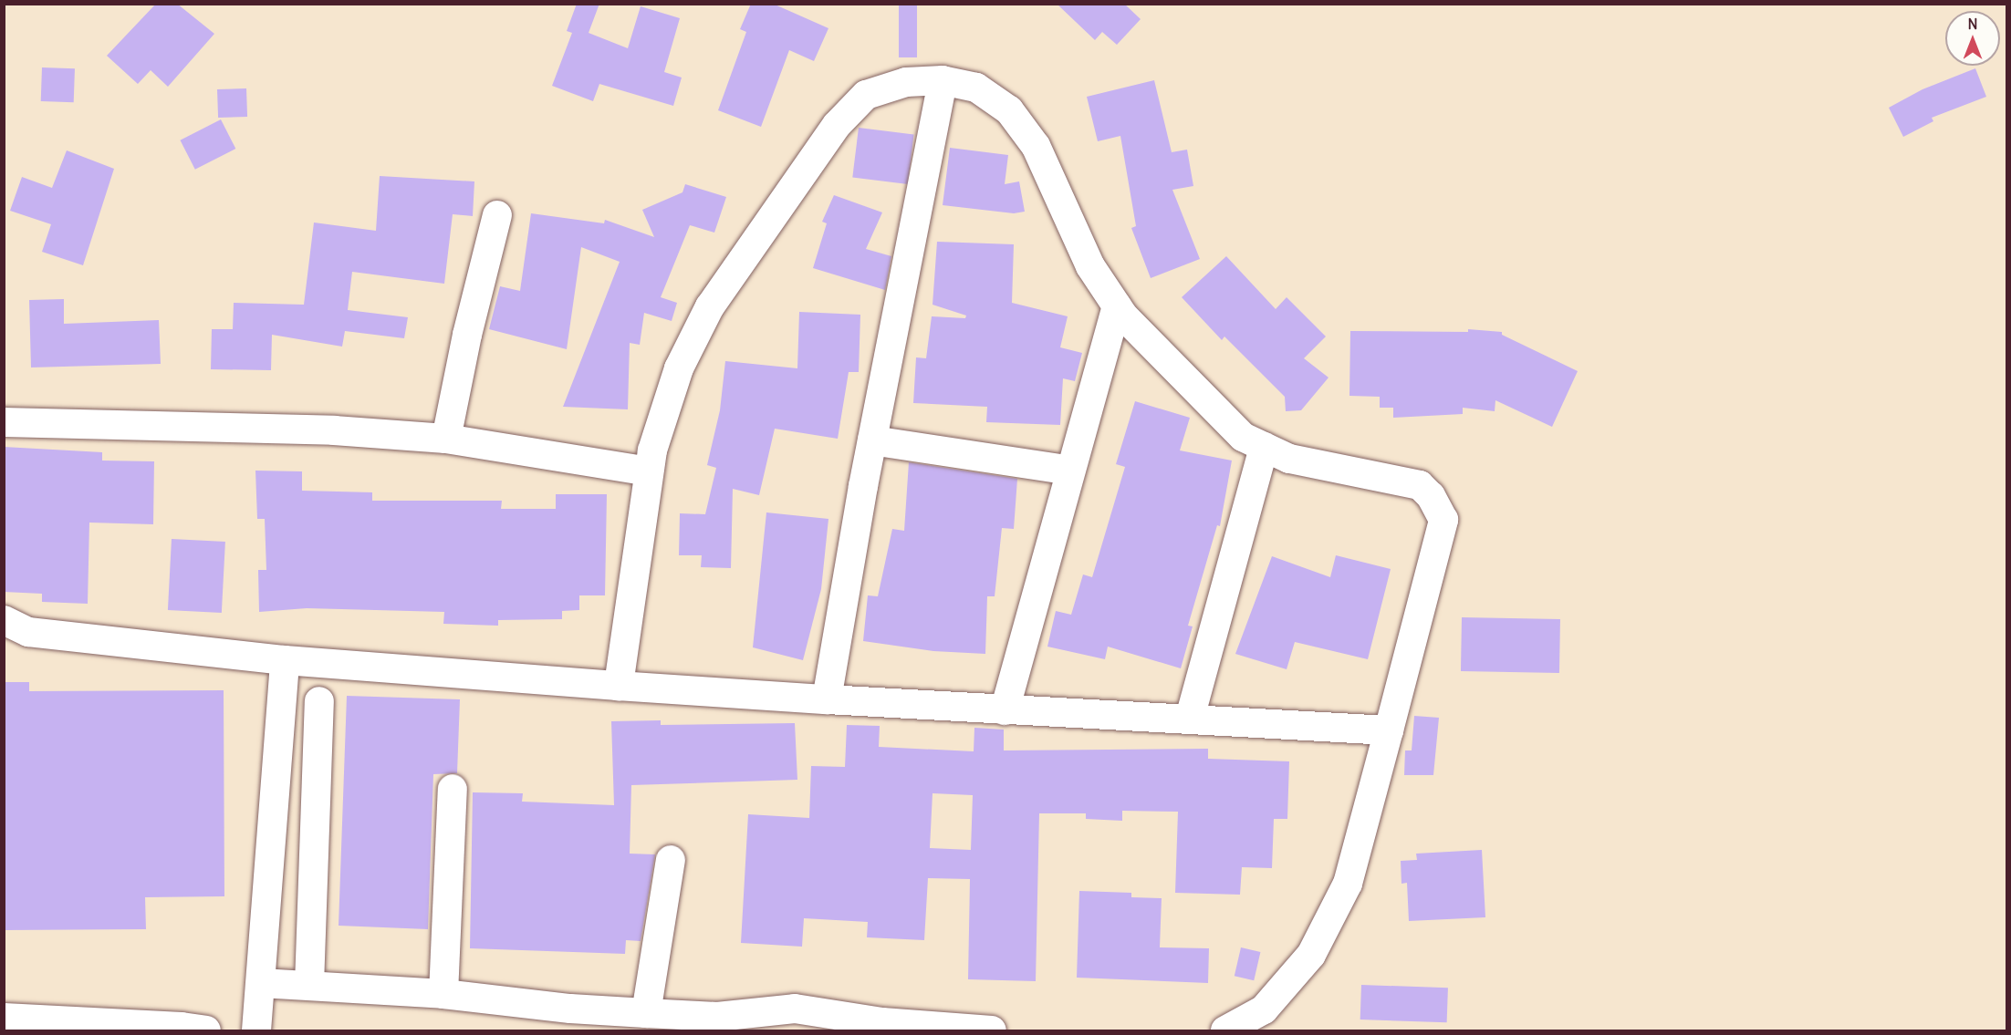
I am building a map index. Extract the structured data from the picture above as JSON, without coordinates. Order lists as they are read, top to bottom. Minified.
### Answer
{"north":"top"}
